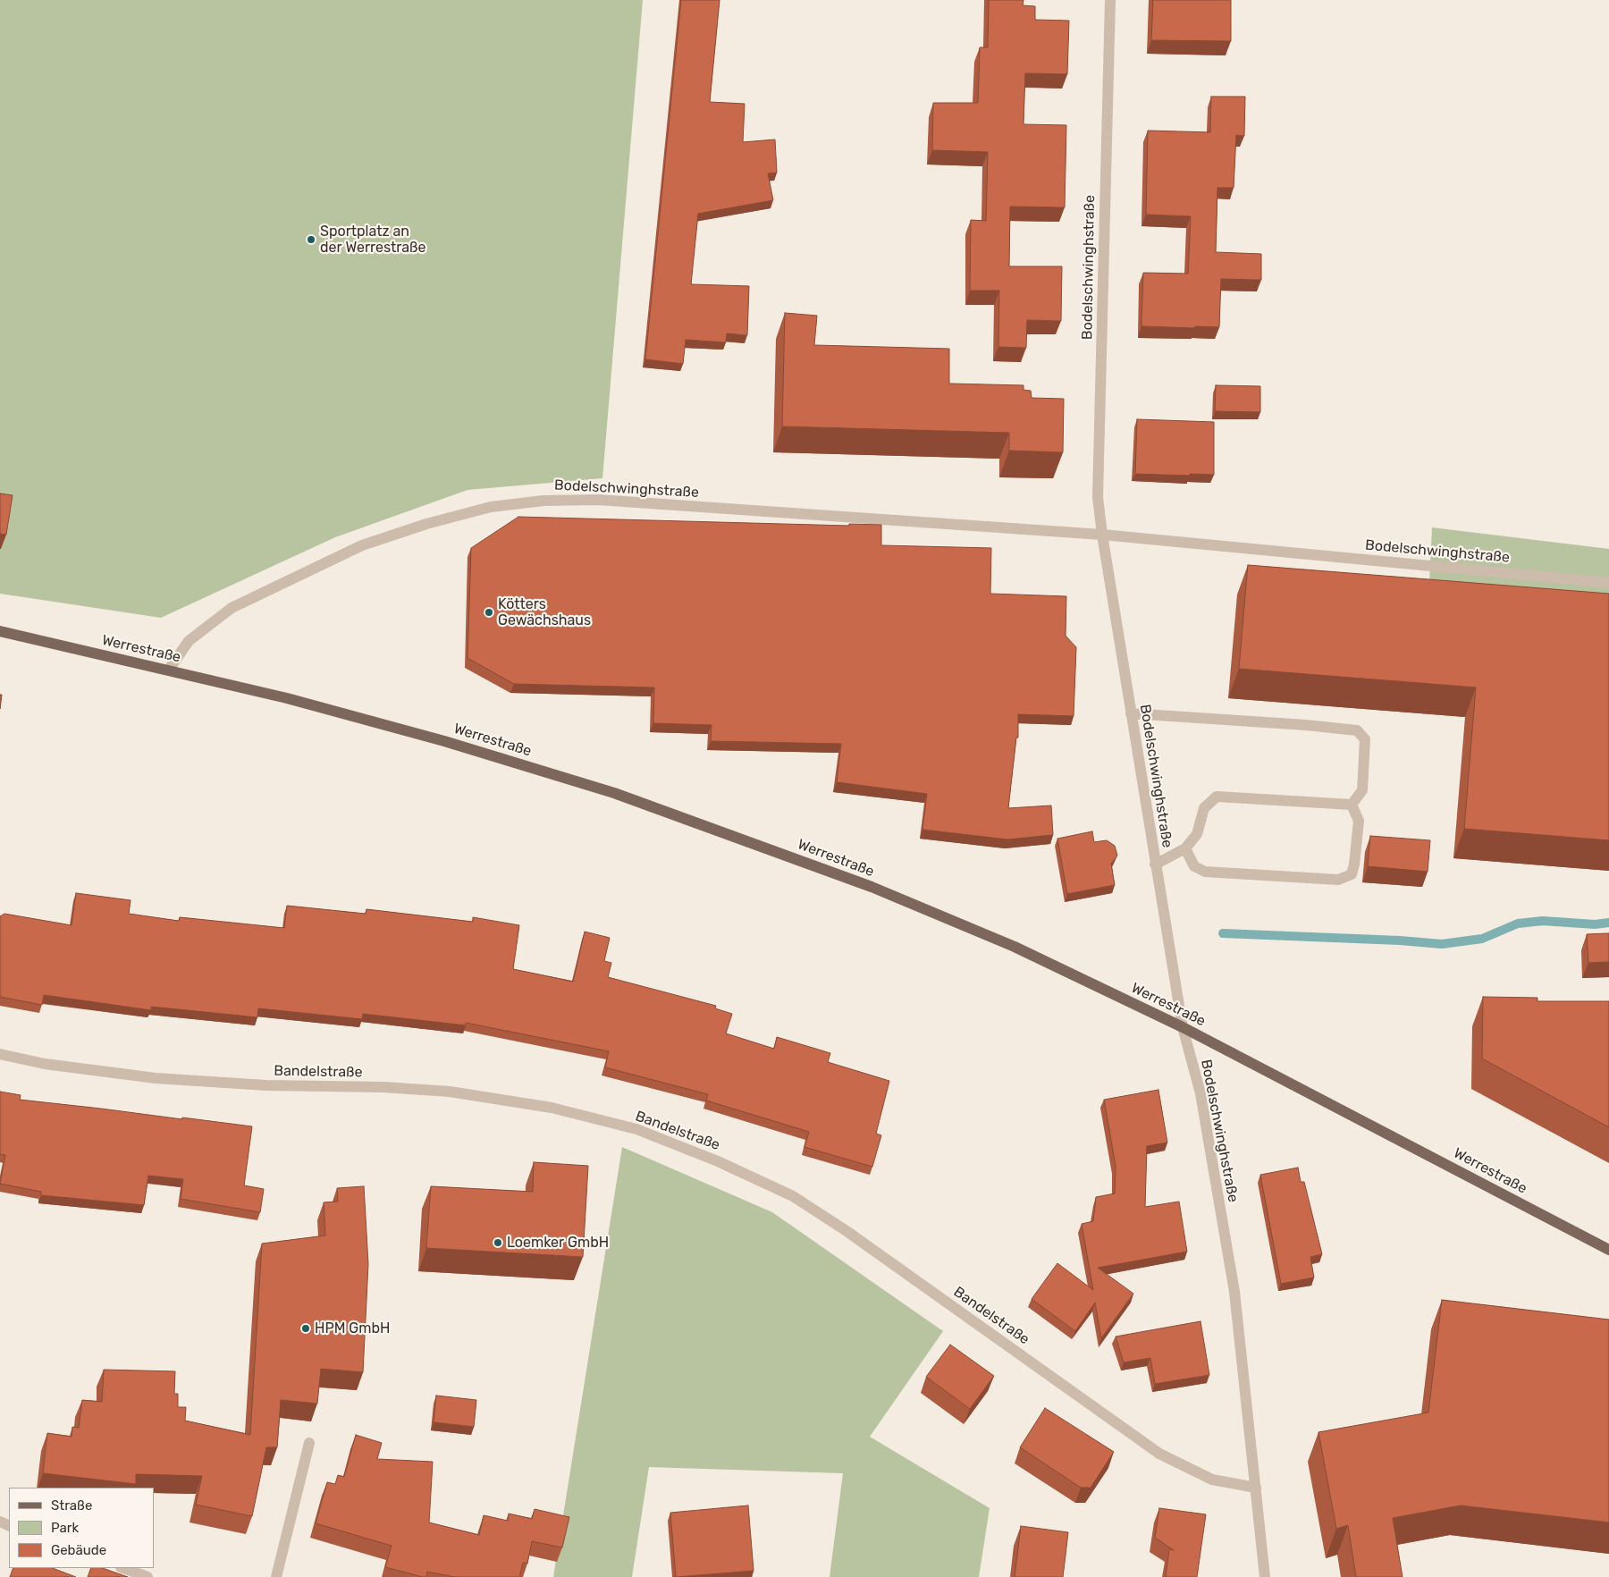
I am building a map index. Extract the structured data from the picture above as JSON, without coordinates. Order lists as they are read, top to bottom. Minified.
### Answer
{"streets":{"main road":["Werrestraße"],"street":["Bodelschwinghstraße","Bandelstraße"]},"crossings":[["Bodelschwinghstraße","Werrestraße"],["Bodelschwinghstraße","Bandelstraße"]],"places":["Sportplatz an der Werrestraße","Kötters Gewächshaus","Loemker GmbH","HPM GmbH"],"legend":["Straße","Park","Gebäude"]}
